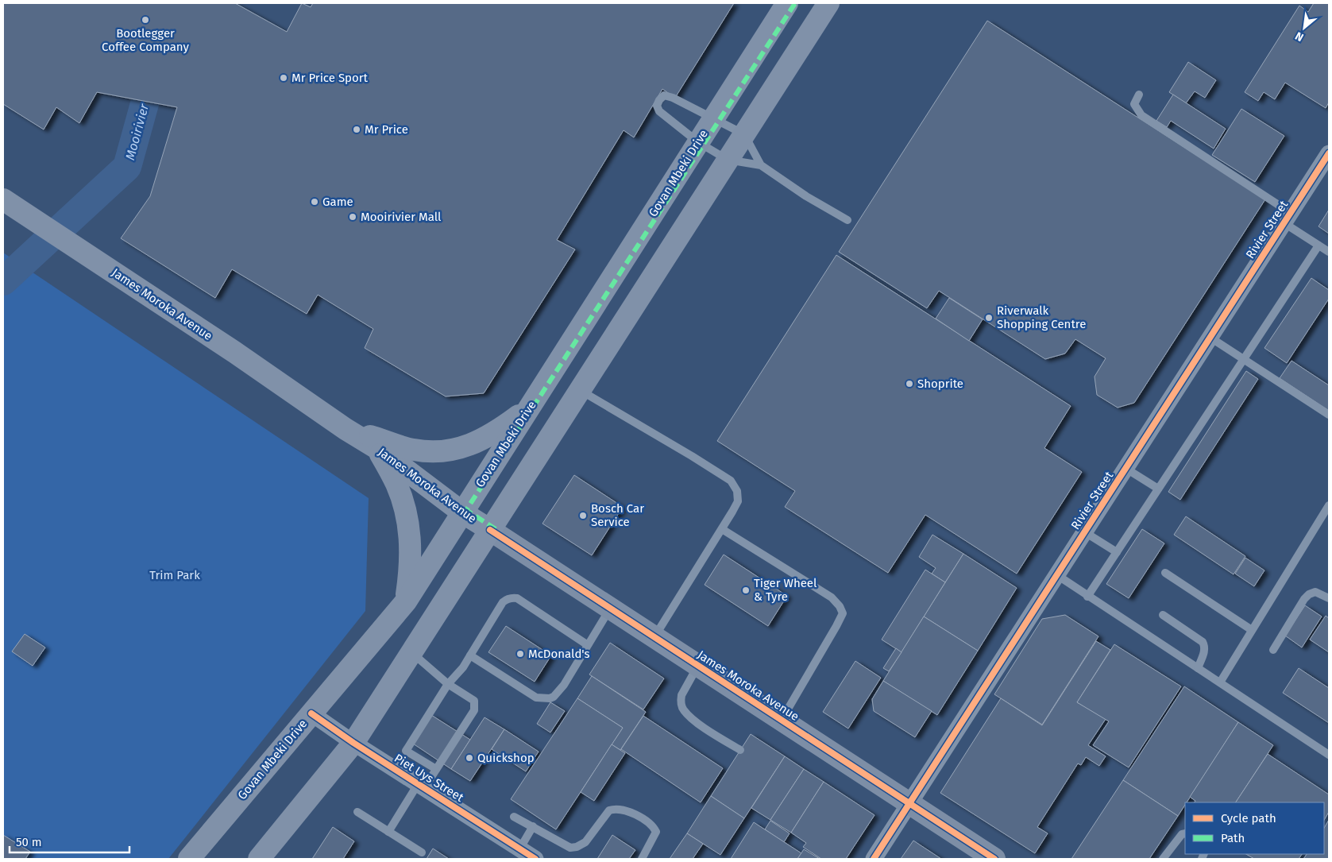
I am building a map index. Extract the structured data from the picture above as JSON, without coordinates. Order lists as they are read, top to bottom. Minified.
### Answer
{"streets":{"main road":["Govan Mbeki Drive","James Moroka Avenue"],"street":["Rivier Street","Piet Uys Street"]},"crossings":[["Govan Mbeki Drive","James Moroka Avenue"],["Govan Mbeki Drive","Piet Uys Street"],["Rivier Street","James Moroka Avenue"]],"water":["Mooirivier"],"parks":["Trim Park"],"places":["Bootlegger Coffee Company","Mr Price Sport","Mr Price","Game","Mooirivier Mall","Riverwalk Shopping Centre","Shoprite","Bosch Car Service","Tiger Wheel & Tyre","McDonald's","Quickshop"],"legend":["Cycle path","Path"],"scale_bar":"50 m","north":"bottom left"}
